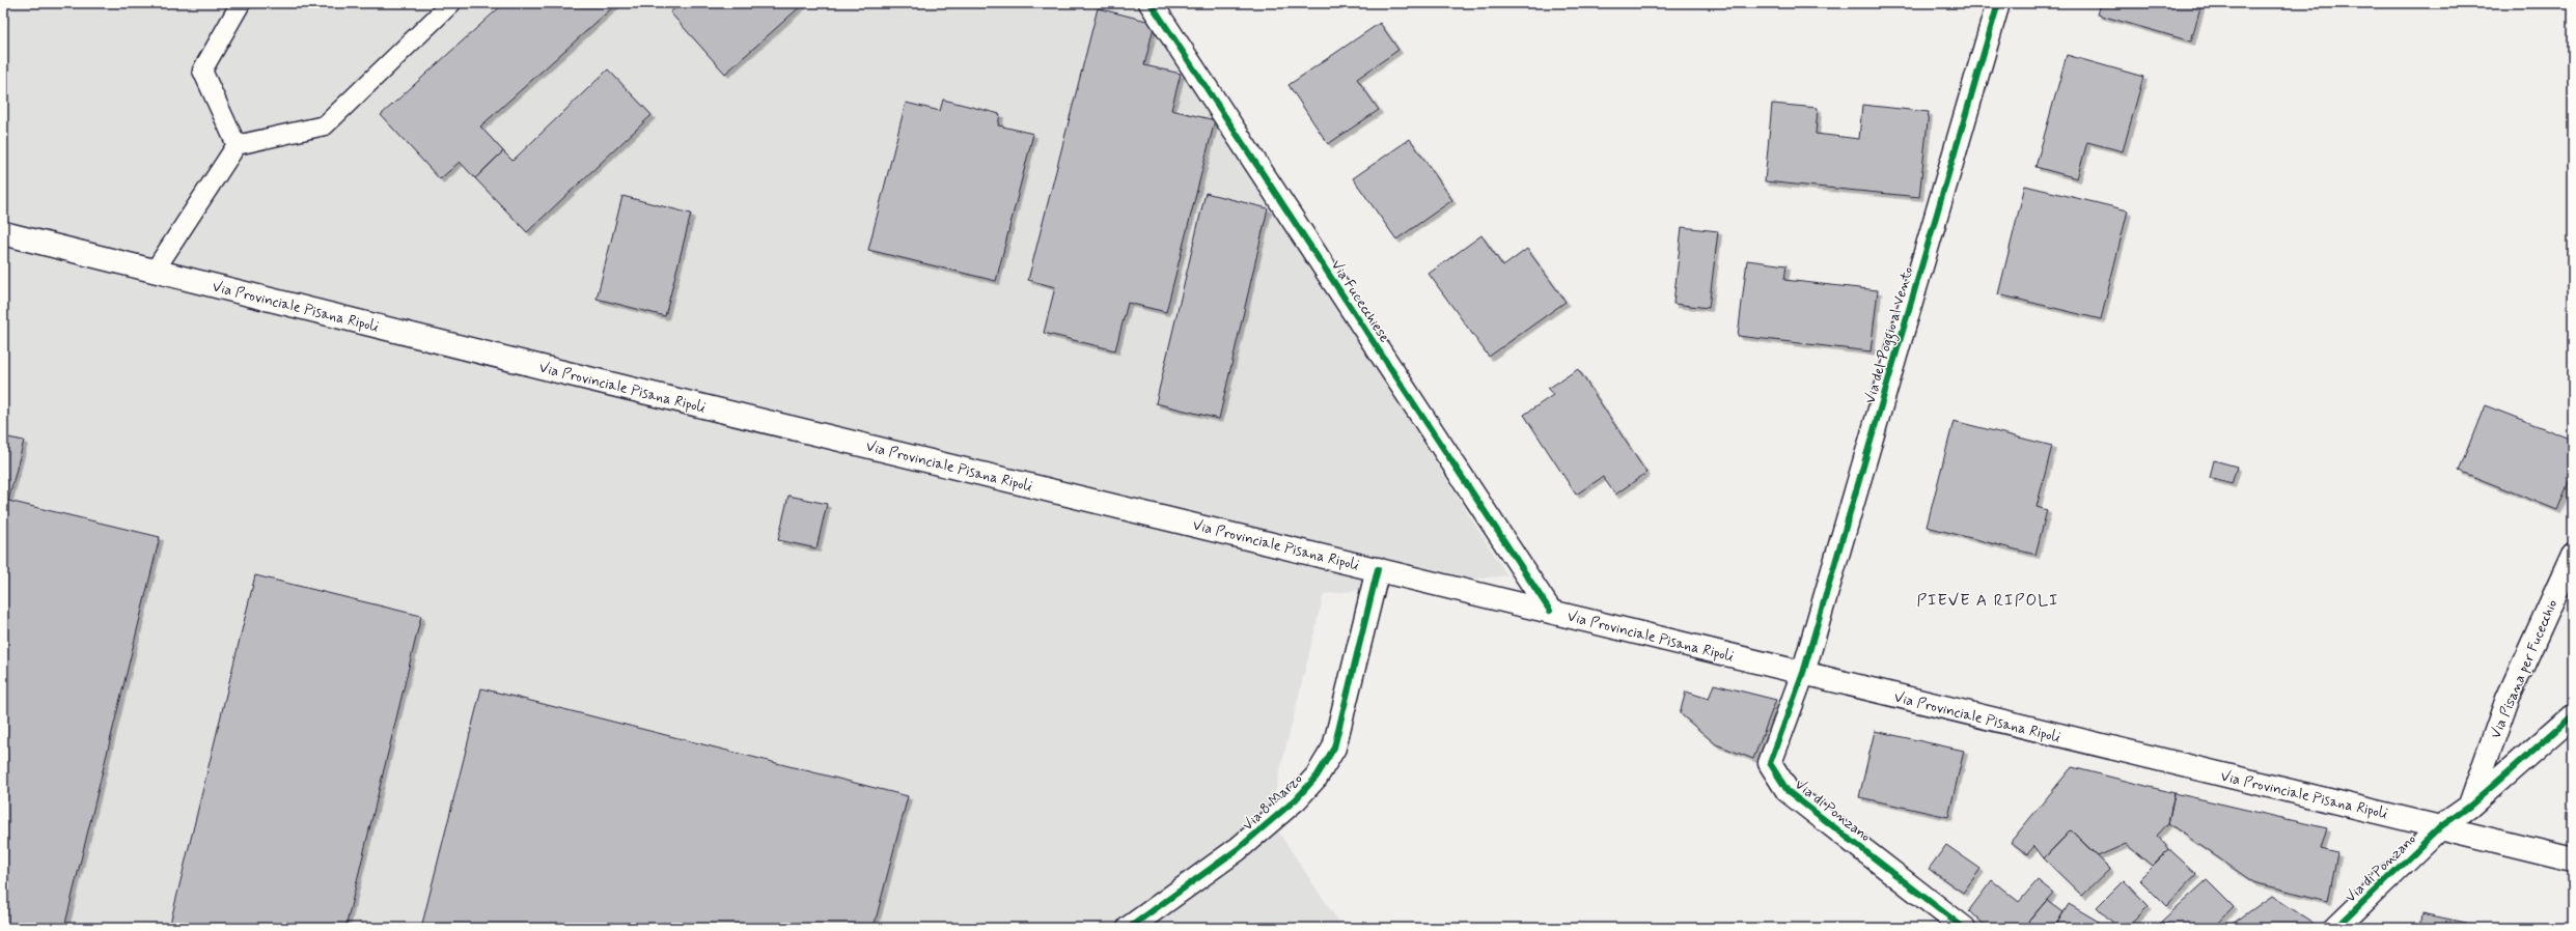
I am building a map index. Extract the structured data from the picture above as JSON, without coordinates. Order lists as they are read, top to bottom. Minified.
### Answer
{"streets":{"street":["Via Fucecchiese","Via Provinciale Pisana Ripoli","Via del Poggio al Vento","Via Pisana per Fucecchio","Via 8 Marzo","Via di Ponzano"]},"crossings":[["Via Fucecchiese","Via Provinciale Pisana Ripoli"],["Via Provinciale Pisana Ripoli","Via del Poggio al Vento"],["Via Provinciale Pisana Ripoli","Via 8 Marzo"],["Via Provinciale Pisana Ripoli","Via di Ponzano"],["Via del Poggio al Vento","Via di Ponzano"]],"districts":["PIEVE A RIPOLI"]}
